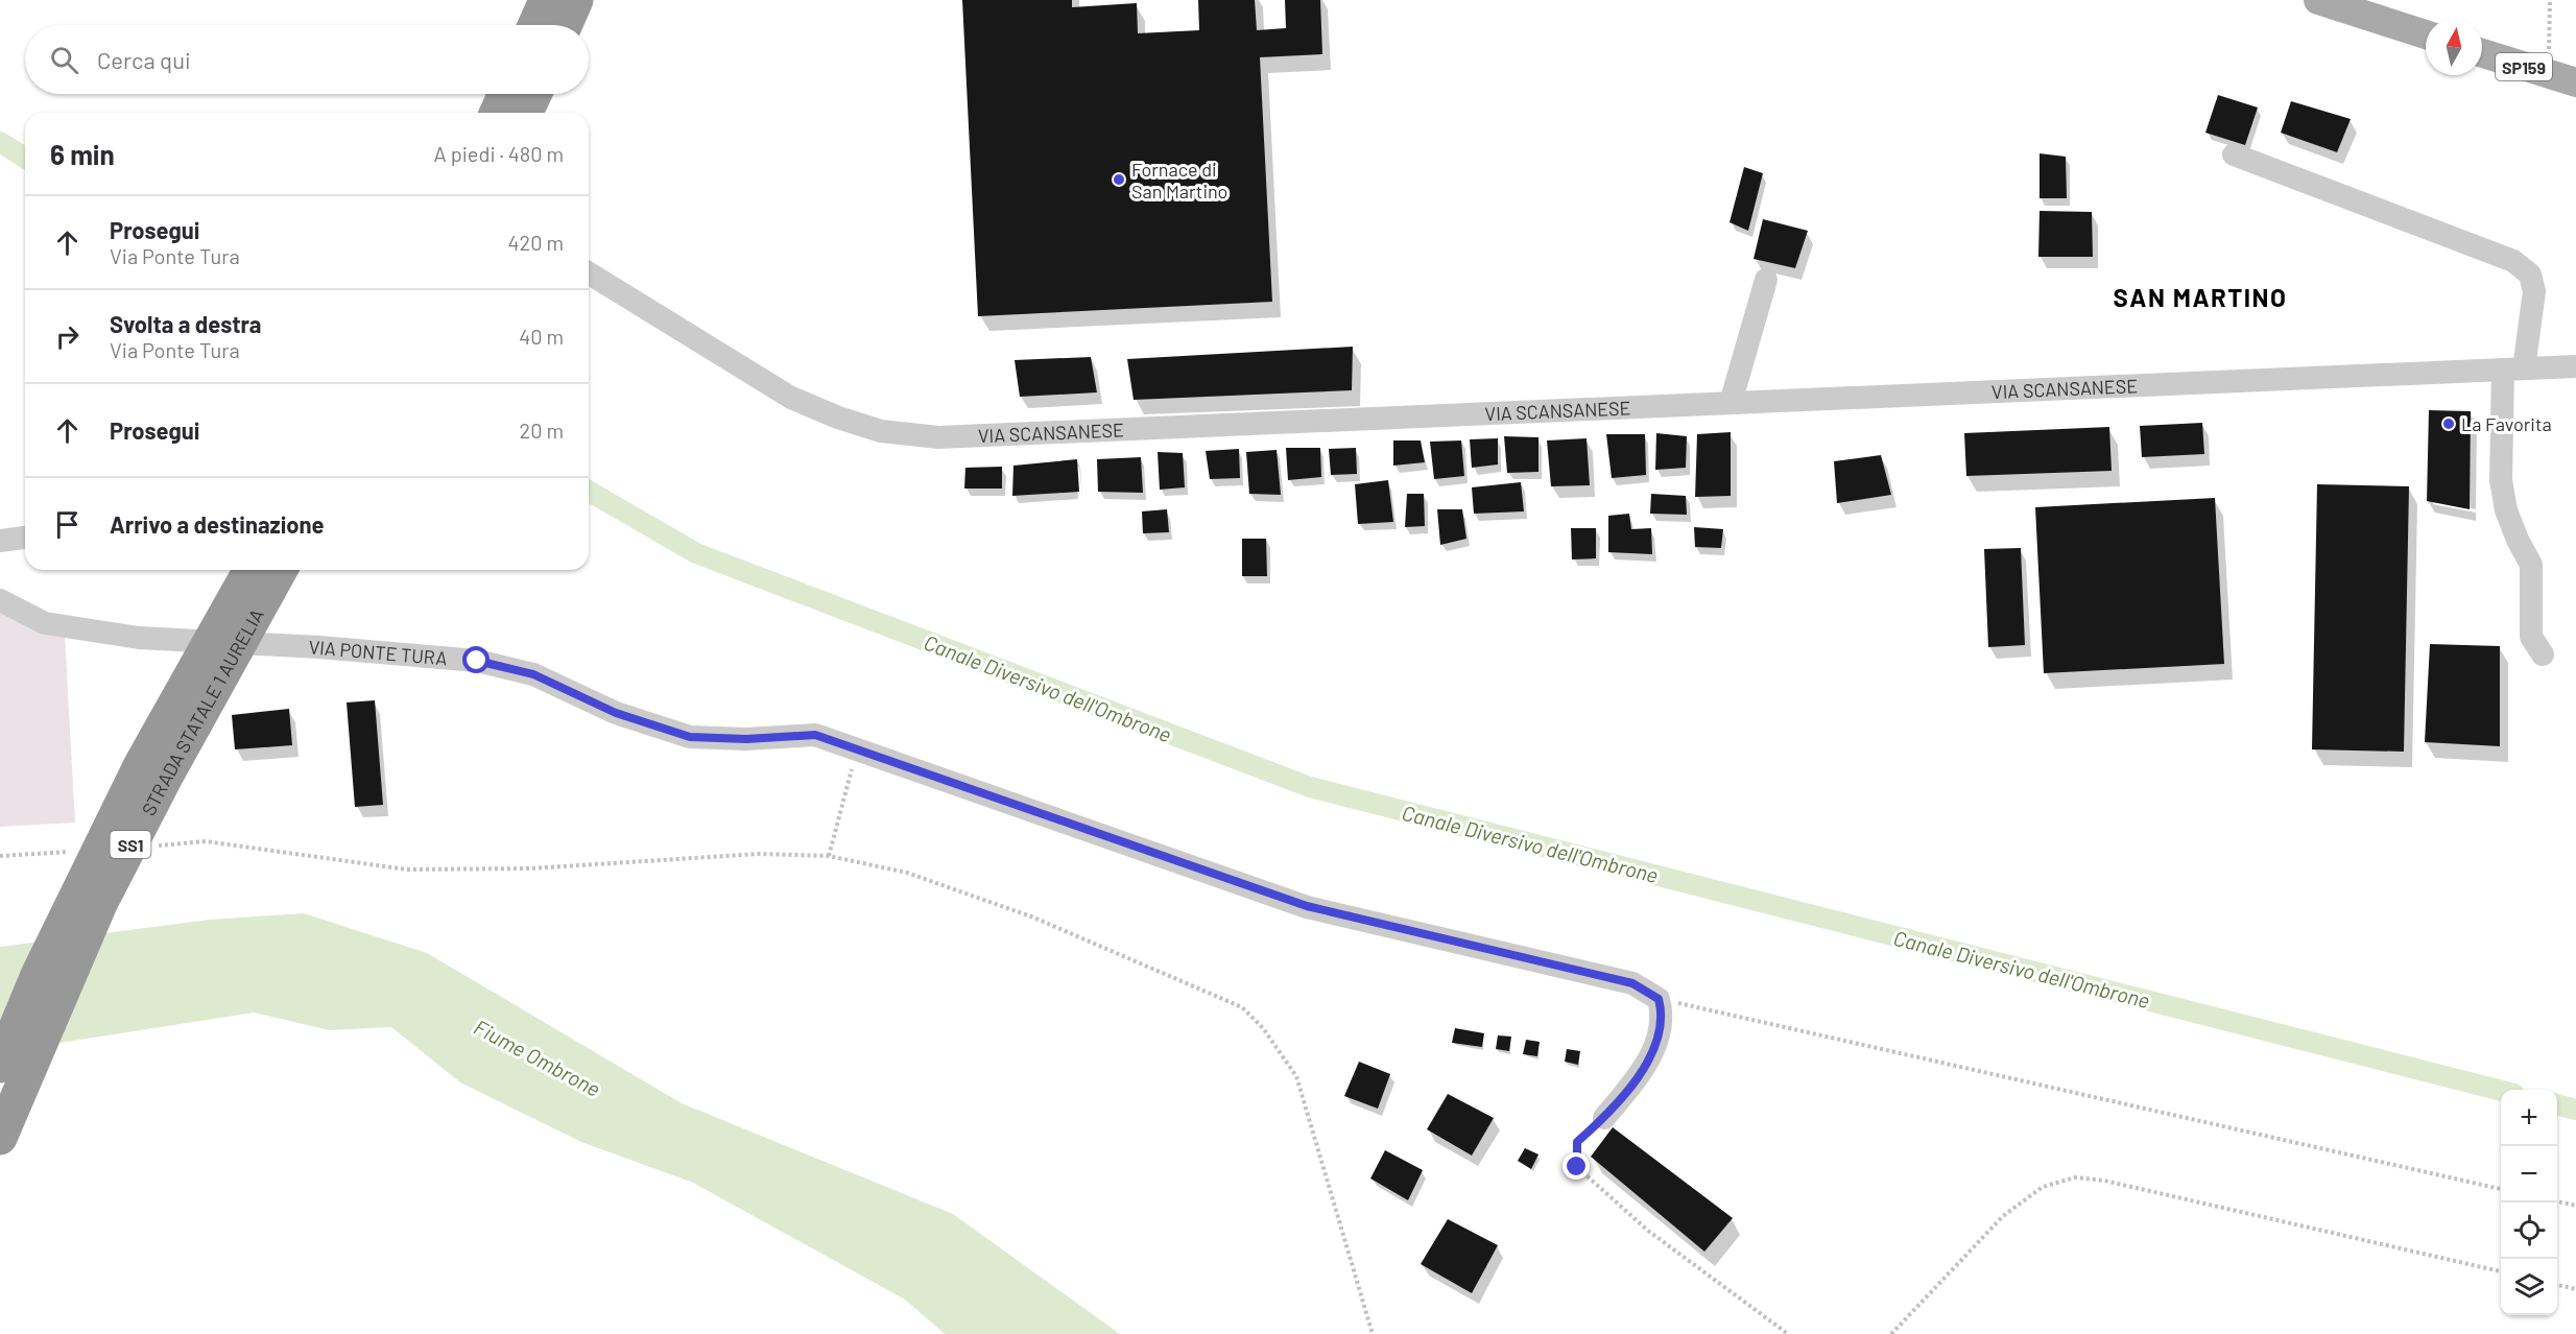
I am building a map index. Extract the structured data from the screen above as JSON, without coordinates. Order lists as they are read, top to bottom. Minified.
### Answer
{"streets":{"highway":["STRADA STATALE 1 AURELIA","SS1"],"main road":["SP159"],"street":["VIA SCANSANESE","VIA PONTE TURA"]},"districts":["SAN MARTINO"],"water":["Canale Diversivo dell'Ombrone","Fiume Ombrone"],"places":["Fornace di San Martino","La Favorita"],"north":"top","page":{"search":"Cerca qui","heading":["6 min","A piedi · 480 m"],"list":[["Prosegui","Via Ponte Tura","420 m"],["Svolta a destra","Via Ponte Tura","40 m"],["Prosegui","20 m"],"Arrivo a destinazione"],"map_buttons":["+","−"]}}
